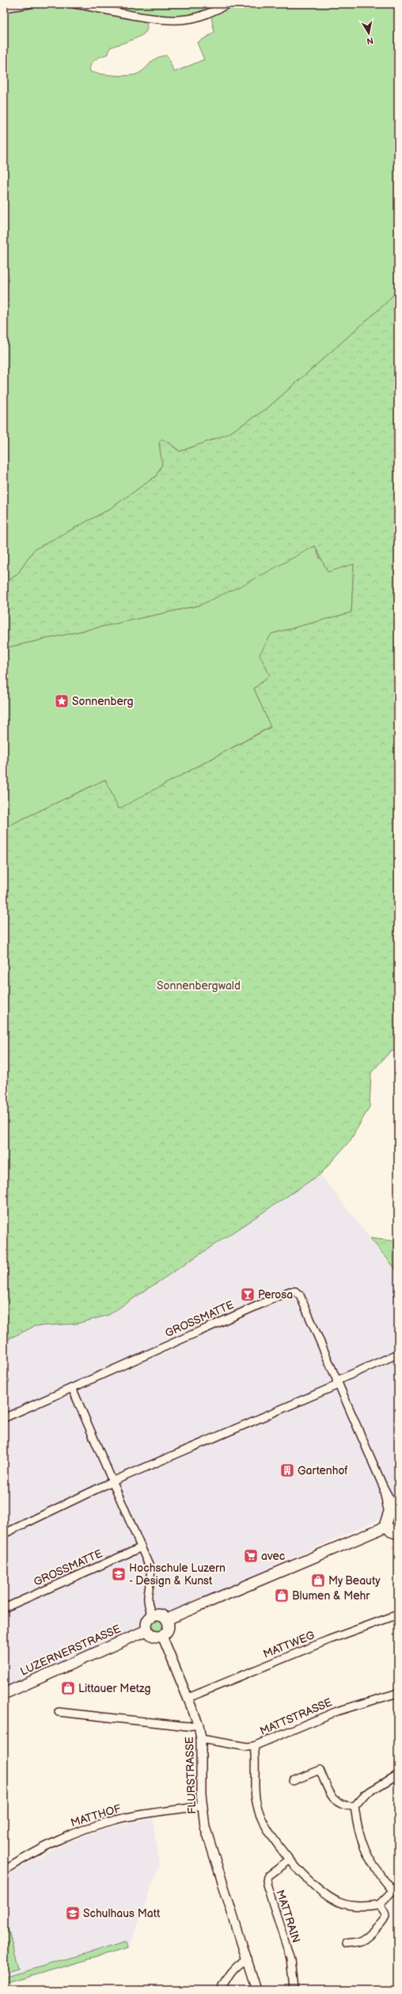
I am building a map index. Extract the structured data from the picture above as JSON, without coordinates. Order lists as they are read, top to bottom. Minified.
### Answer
{"streets":{"main road":["LUZERNERSTRASSE"],"street":["GROSSMATTE","MATTWEG","MATTSTRASSE","FLURSTRASSE","MATTHOF","MATTRAIN"]},"crossings":[["MATTWEG","FLURSTRASSE"],["LUZERNERSTRASSE","FLURSTRASSE"],["MATTSTRASSE","FLURSTRASSE"],["FLURSTRASSE","MATTHOF"]],"parks":["Sonnenbergwald"],"places":{"place":["Sonnenberg"],"bar":["Perosa"],"building":["Gartenhof"],"supermarket":["avec"],"school or university":["Hochschule Luzern - Design & Kunst","Schulhaus Matt"],"shop":["My Beauty","Blumen & Mehr","Littauer Metzg"]},"north":"bottom"}
